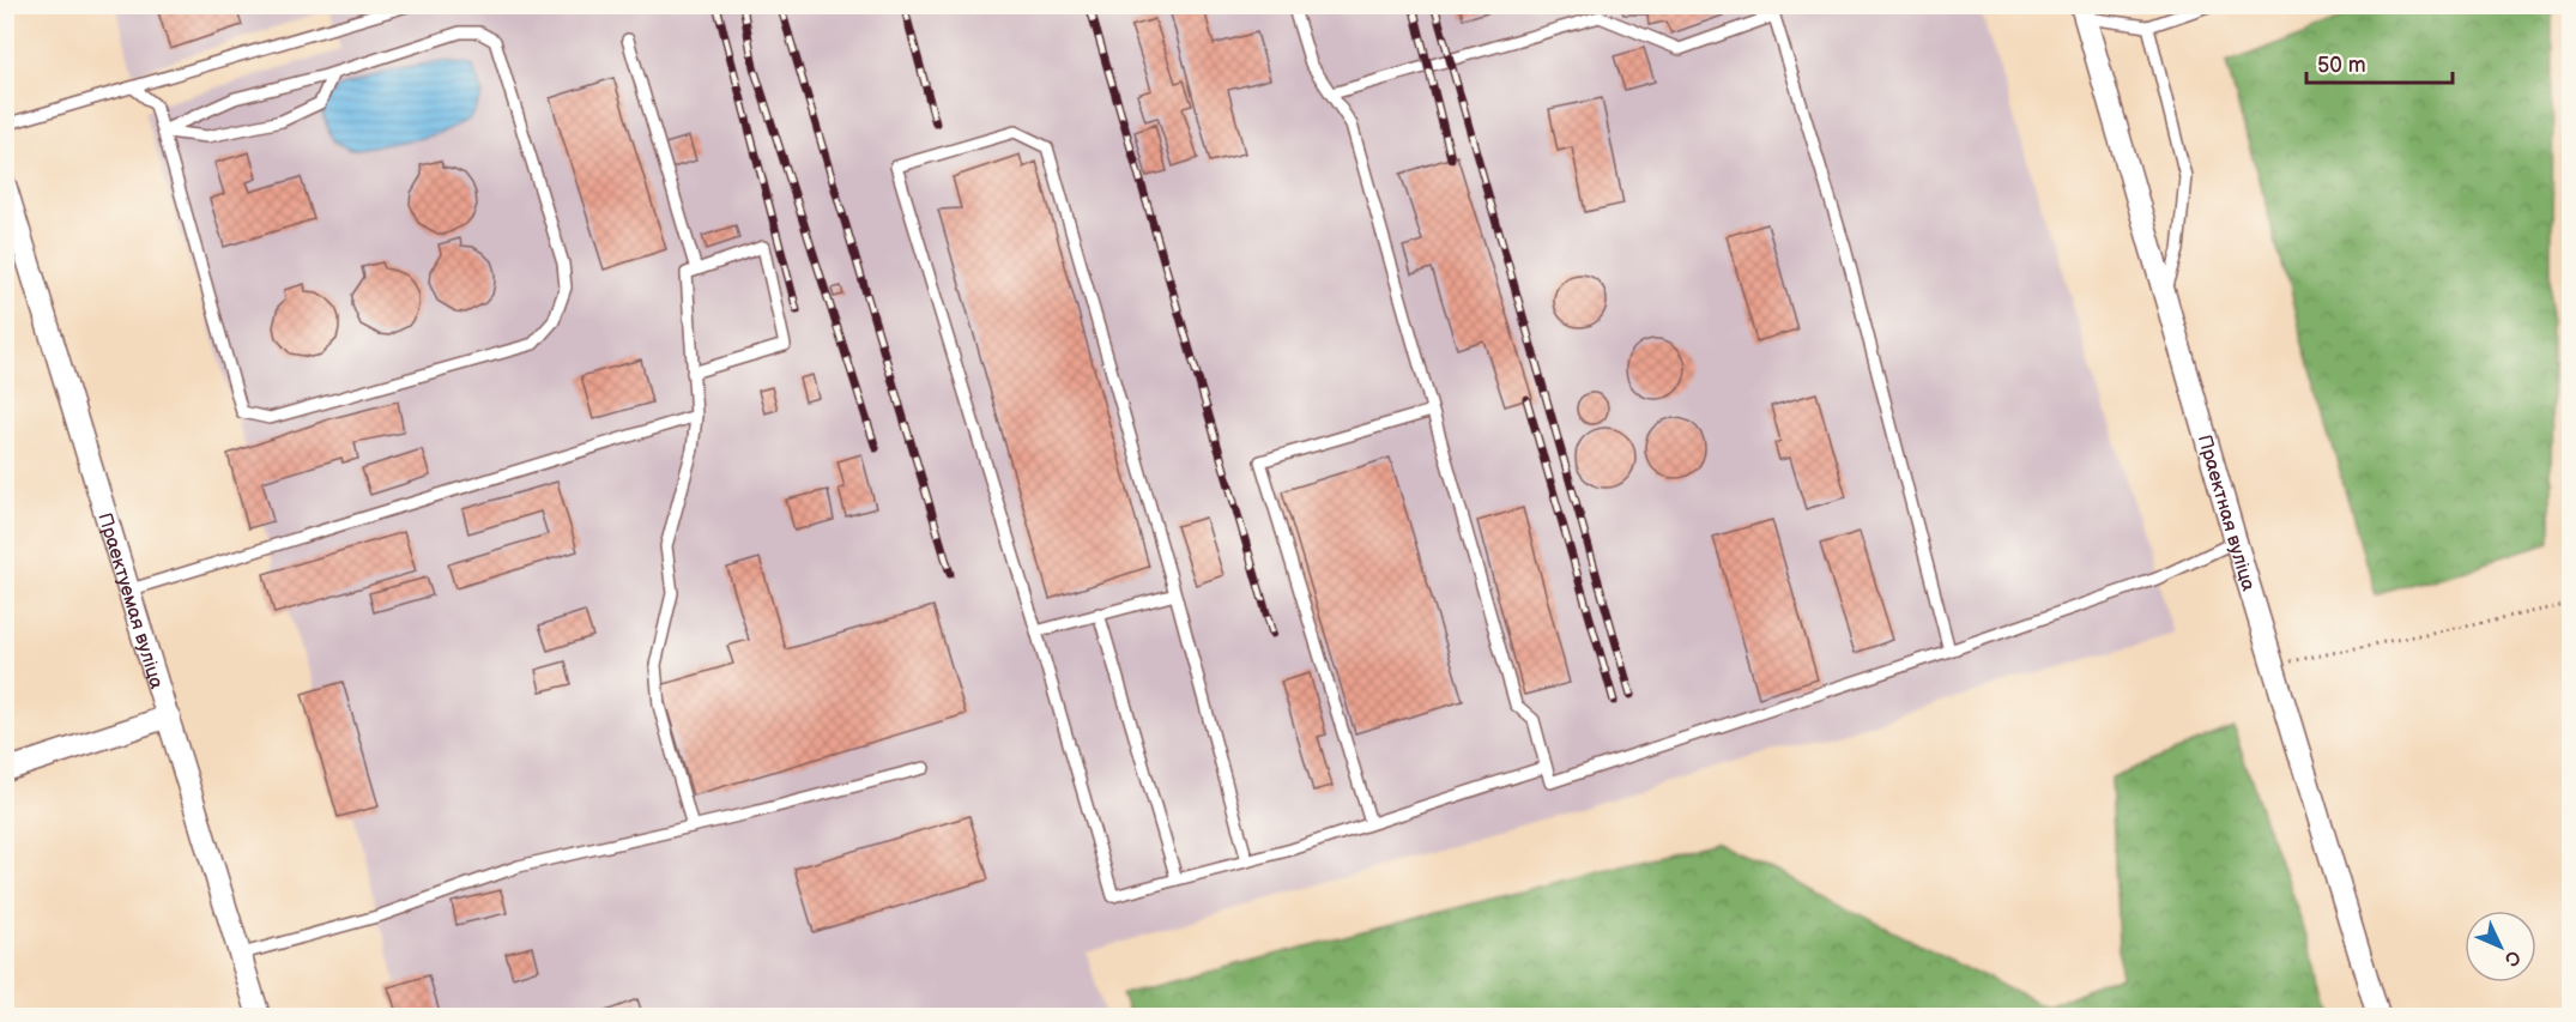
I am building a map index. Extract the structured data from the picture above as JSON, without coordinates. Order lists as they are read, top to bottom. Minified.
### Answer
{"streets":{"street":["Праектная вуліца","Праектуемая вуліца"]},"scale_bar":"50 m","north":"bottom right"}
